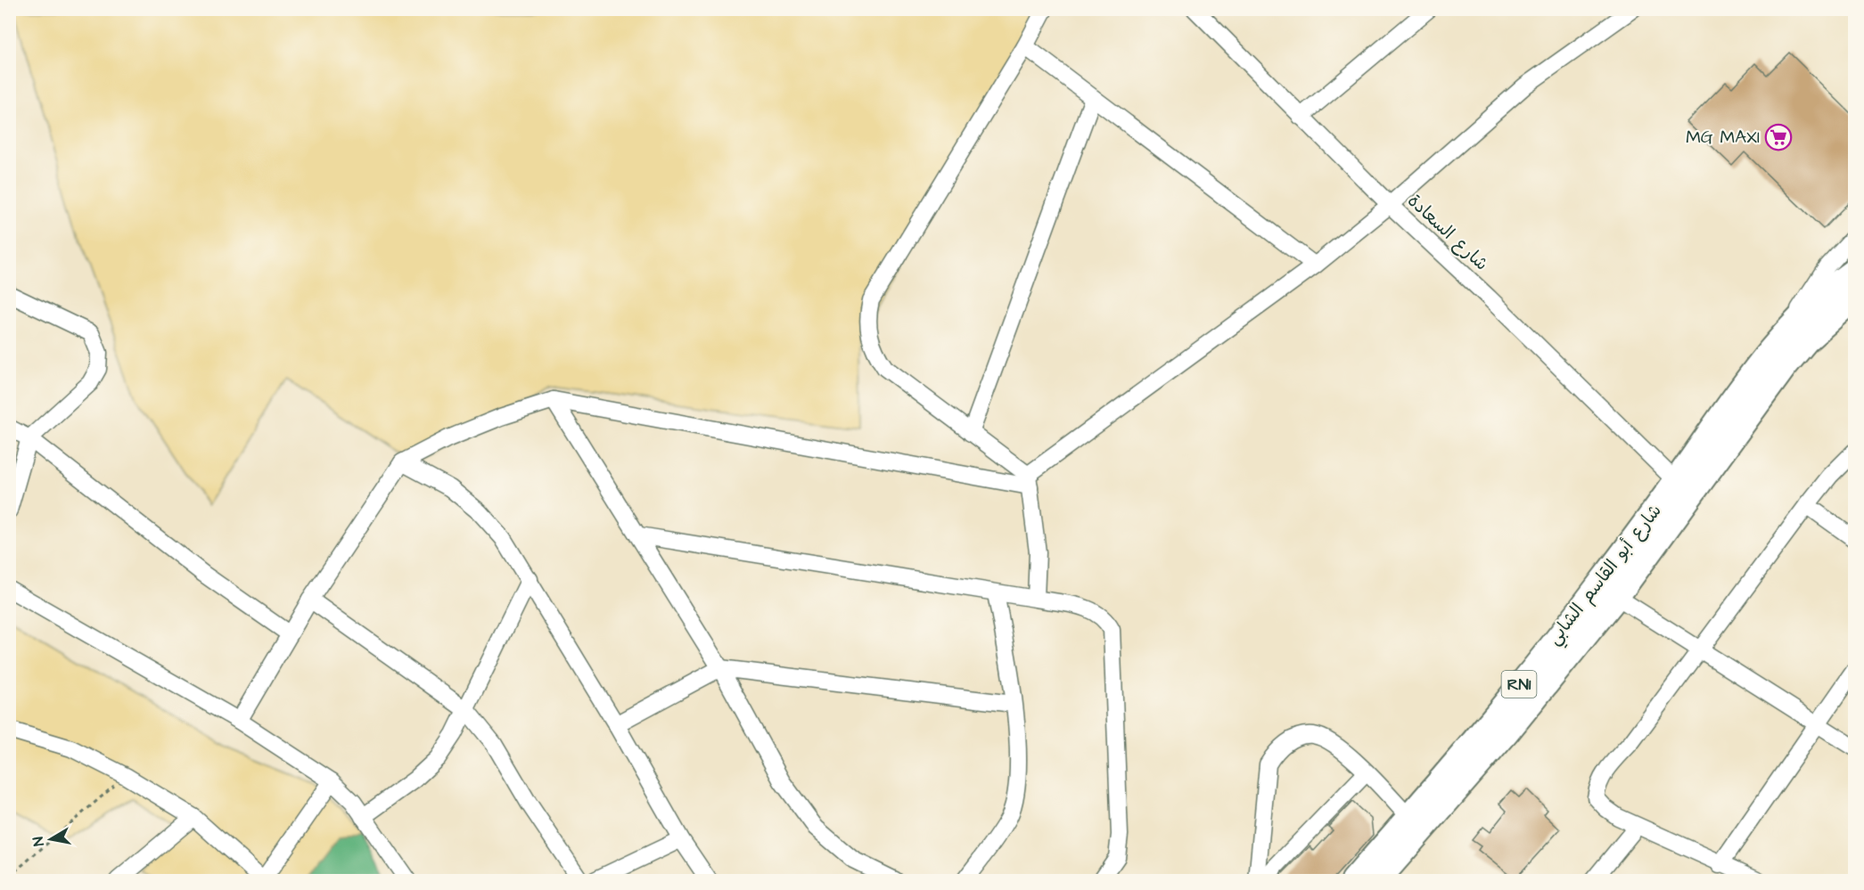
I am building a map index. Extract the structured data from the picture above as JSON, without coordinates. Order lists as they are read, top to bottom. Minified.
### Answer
{"streets":{"main road":["شارع أبو القاسم الشابي","RN1"],"street":["شارع السعادة"]},"crossings":[["شارع السعادة","شارع أبو القاسم الشابي"]],"places":{"supermarket":["MG MAXI"]},"north":"left"}
